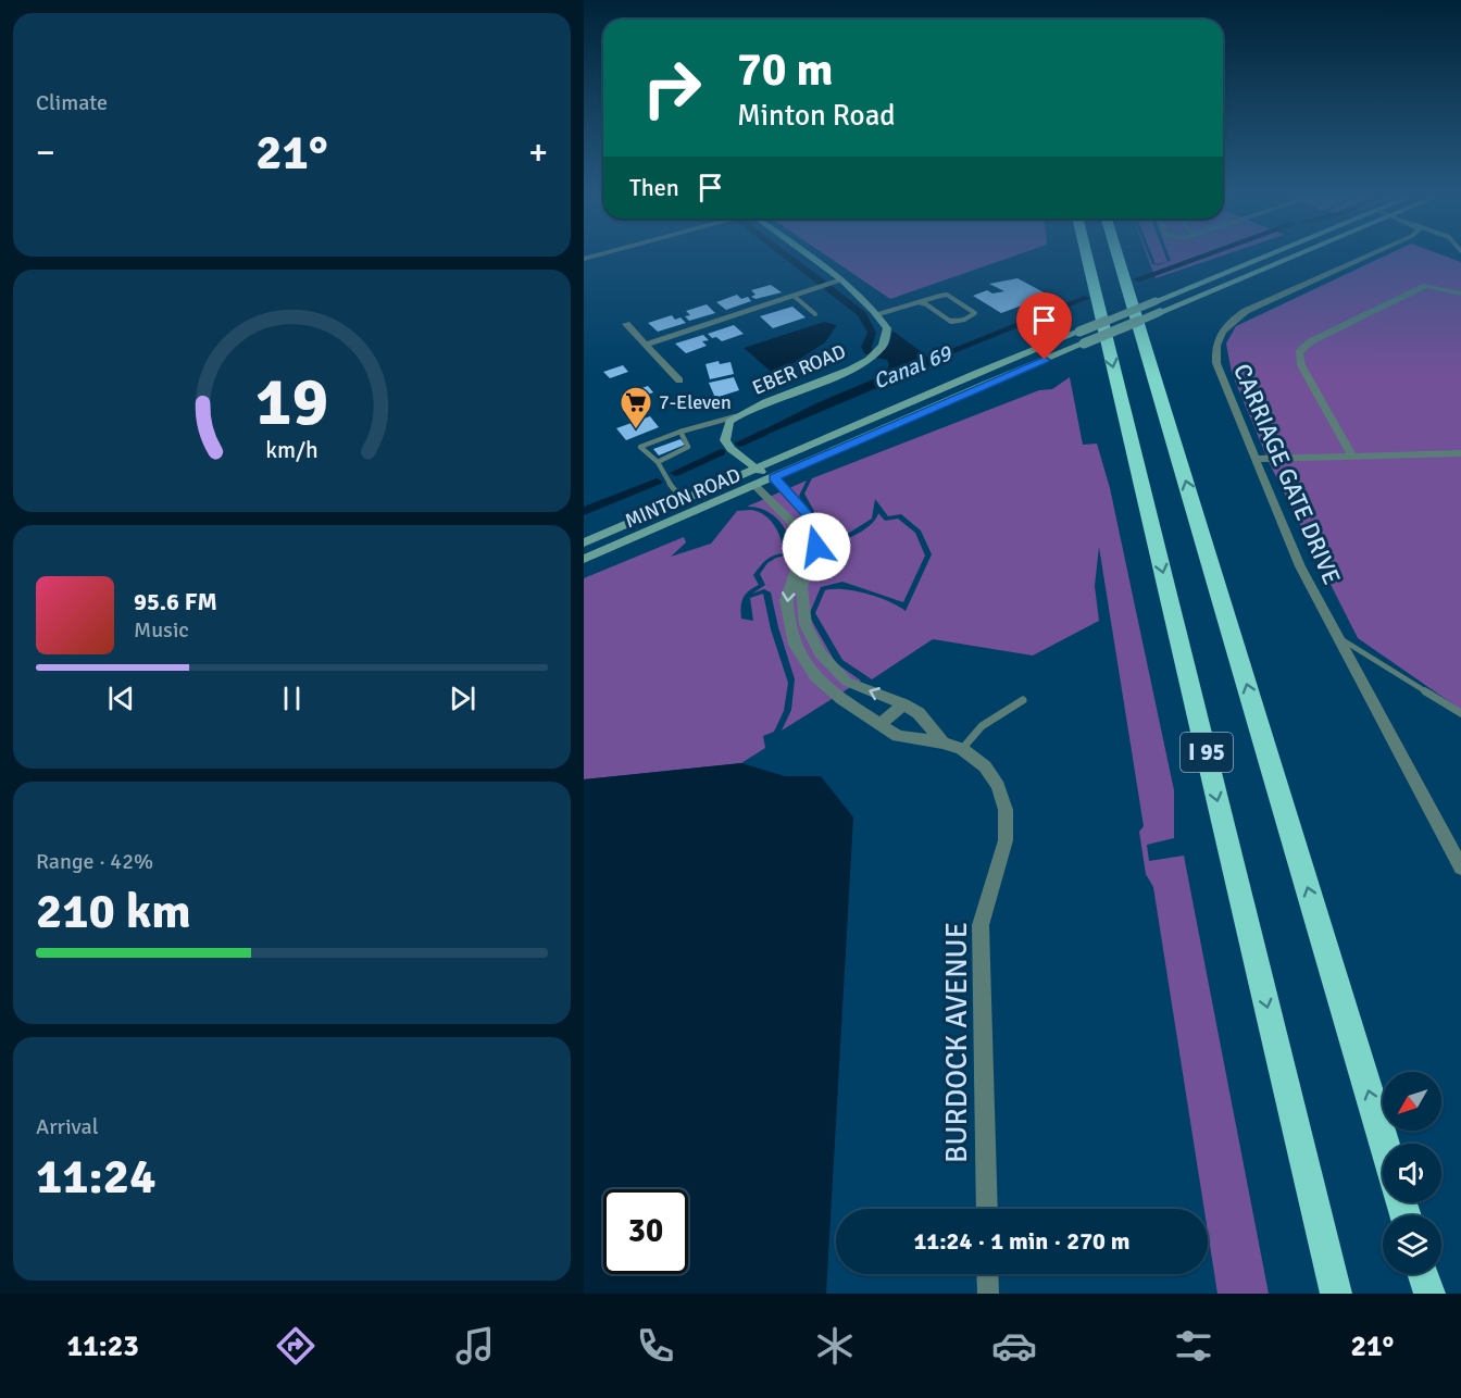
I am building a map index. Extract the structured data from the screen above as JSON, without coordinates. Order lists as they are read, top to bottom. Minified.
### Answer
{"streets":{"highway":["I 95"],"main road":["EBER ROAD","MINTON ROAD"],"street":["CARRIAGE GATE DRIVE","BURDOCK AVENUE"]},"crossings":[["EBER ROAD","MINTON ROAD"],["EBER ROAD","BURDOCK AVENUE"],["MINTON ROAD","BURDOCK AVENUE"]],"water":["Canal 69"],"places":{"supermarket":["7-Eleven"]},"north":"bottom left","page":{"tile":["Climate",["Range · 42%","210 km"],["Arrival","11:24"]],"turn":["70 m","Minton Road"],"heat":["−","21°","+"],"then":"Then","song":["95.6 FM","Music"],"limit":"30","trip":"11:24 · 1 min · 270 m","tabs":["11:23","21°"],"gauge":["19","km/h"]}}
